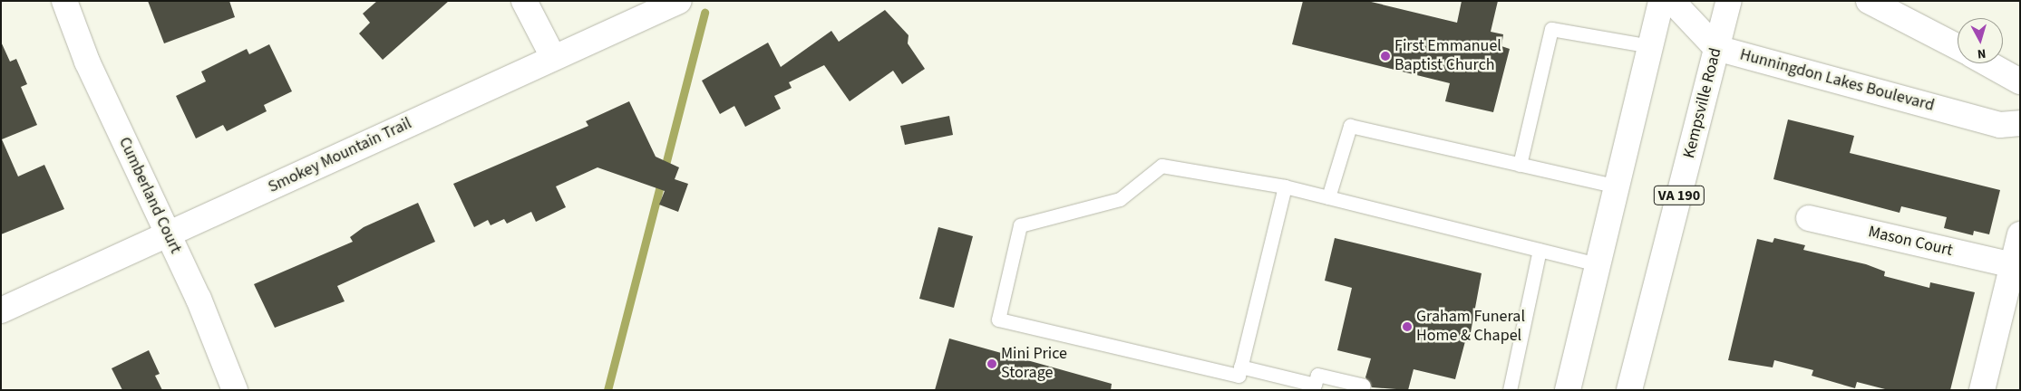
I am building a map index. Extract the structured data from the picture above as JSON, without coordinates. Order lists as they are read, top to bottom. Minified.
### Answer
{"streets":{"street":["Hunningdon Lakes Boulevard","Kempsville Road","Smokey Mountain Trail","Cumberland Court","VA 190","Mason Court"]},"crossings":[["Hunningdon Lakes Boulevard","Kempsville Road"],["Smokey Mountain Trail","Cumberland Court"]],"places":["First Emmanuel Baptist Church","Graham Funeral Home & Chapel","Mini Price Storage"],"north":"bottom"}
